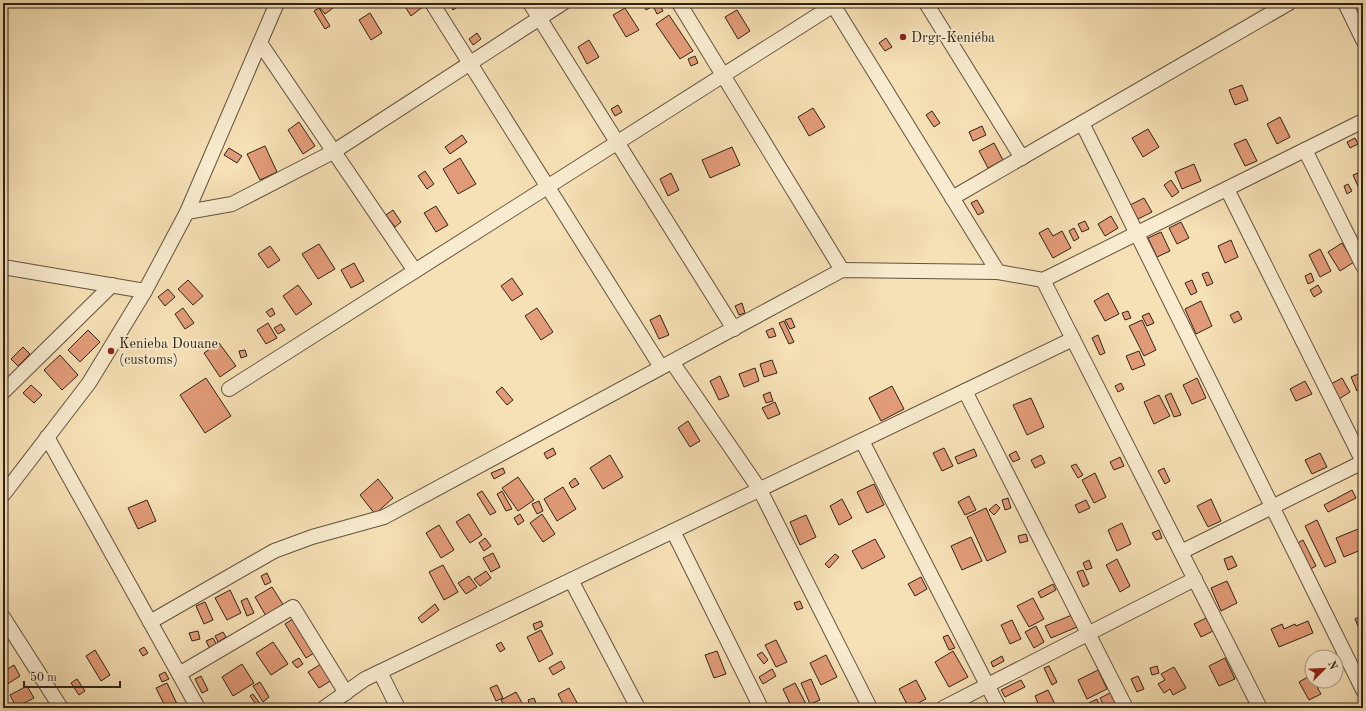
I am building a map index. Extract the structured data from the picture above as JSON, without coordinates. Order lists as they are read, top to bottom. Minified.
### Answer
{"places":["Drgr-Keniéba","Kenieba Douane (customs)"],"scale_bar":"50 m","north":"top right"}
